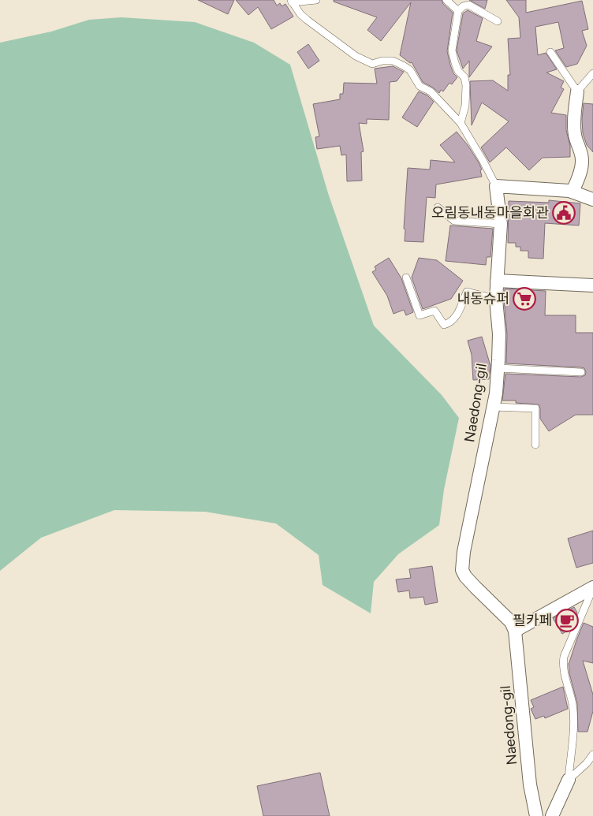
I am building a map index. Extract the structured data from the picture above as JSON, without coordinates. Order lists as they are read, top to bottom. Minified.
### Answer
{"streets":{"street":["Naedong-gil"]},"places":{"public building":["오림동내동마을회관"],"supermarket":["내동슈퍼"],"cafe":["필카페"]}}
